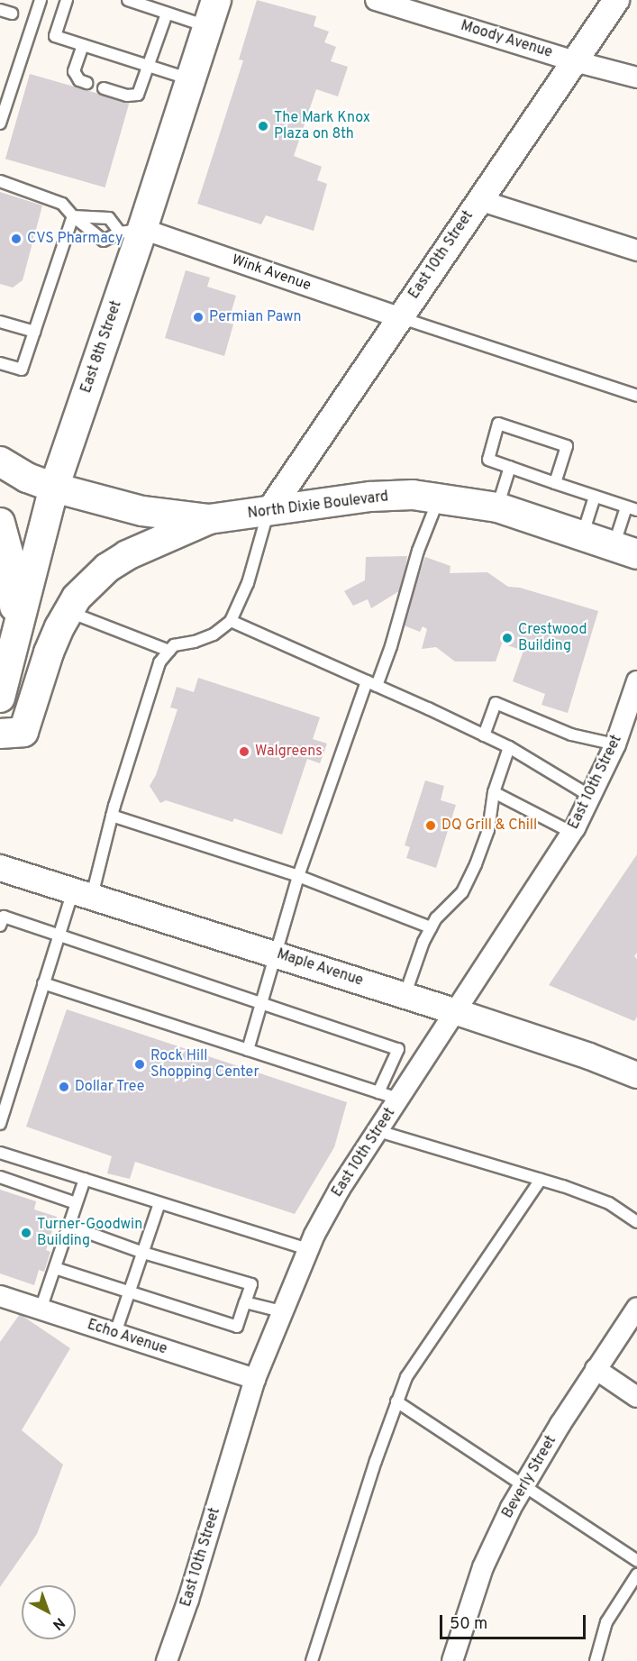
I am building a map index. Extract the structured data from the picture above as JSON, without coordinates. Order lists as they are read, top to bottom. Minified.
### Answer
{"streets":{"main road":["East 8th Street","North Dixie Boulevard"],"street":["Moody Avenue","East 10th Street","Wink Avenue","Maple Avenue","Echo Avenue","Beverly Street"]},"crossings":[["Moody Avenue","East 10th Street"],["East 10th Street","Wink Avenue"],["East 10th Street","North Dixie Boulevard"],["East 10th Street","Maple Avenue"],["East 10th Street","Echo Avenue"],["Wink Avenue","East 8th Street"],["East 8th Street","North Dixie Boulevard"]],"places":["The Mark Knox Plaza on 8th","CVS Pharmacy","Permian Pawn","Crestwood Building","Walgreens","DQ Grill & Chill","Rock Hill Shopping Center","Dollar Tree","Turner-Goodwin Building"],"scale_bar":"50 m","north":"bottom right"}
